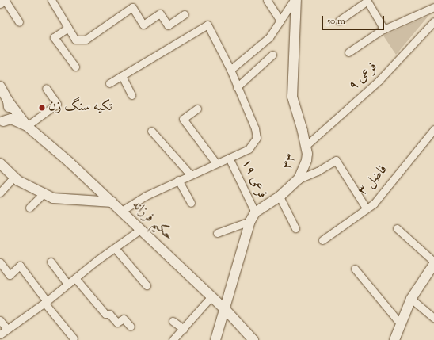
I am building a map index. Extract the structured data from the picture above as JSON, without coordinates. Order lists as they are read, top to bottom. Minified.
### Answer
{"streets":{"street":["فرعی ۹","۳۳","فرعی ۱۹","فاضل ۳","حکیم فرزانه"]},"crossings":[["فرعی ۹","۳۳"],["۳۳","فرعی ۱۹"],["۳۳","حکیم فرزانه"]],"places":["تکیه سنگ زن"],"scale_bar":"50 m"}
